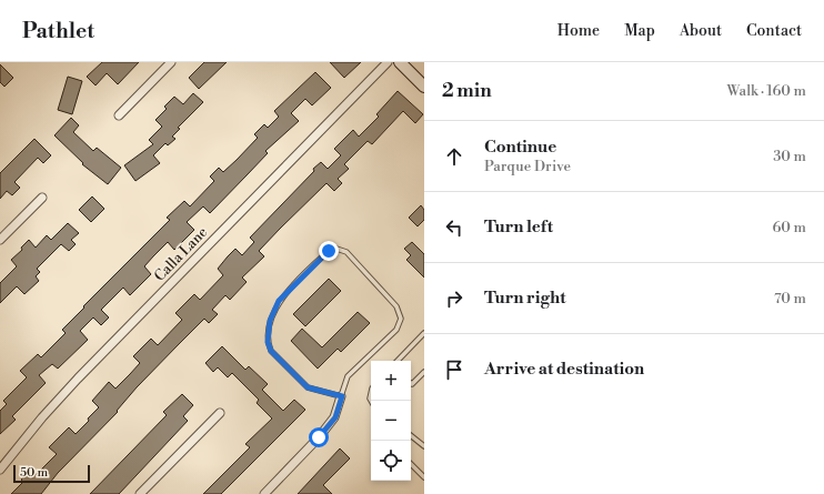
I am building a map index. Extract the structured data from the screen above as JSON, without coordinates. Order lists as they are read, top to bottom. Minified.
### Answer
{"streets":{"street":["Calla Lane"]},"scale_bar":"50 m","page":{"header":"Pathlet","nav":["Home","Map","About","Contact"],"heading":["2 min","Walk · 160 m"],"list":[["Continue","Parque Drive","30 m"],["Turn left","60 m"],["Turn right","70 m"],"Arrive at destination"],"map_buttons":["+","−"],"scale":"50 m"}}
